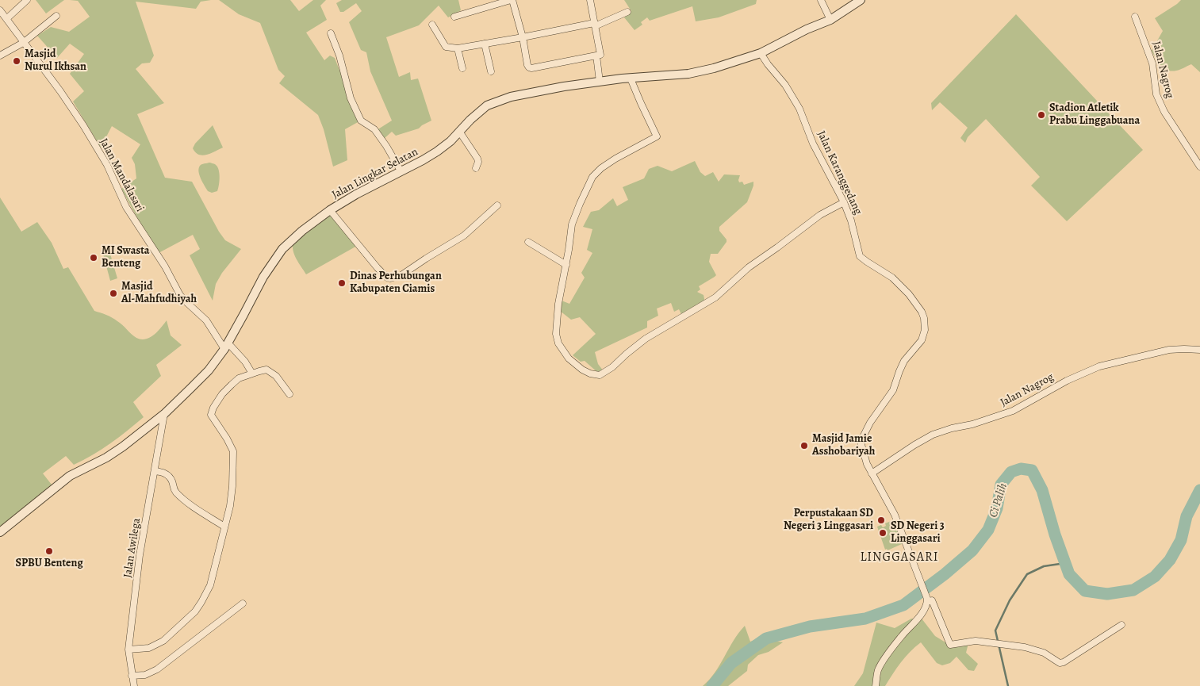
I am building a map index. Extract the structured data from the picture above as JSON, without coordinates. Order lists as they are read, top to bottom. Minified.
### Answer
{"streets":{"street":["Jalan Nagrog","Jalan Karanggedang","Jalan Lingkar Selatan","Jalan Mandalasari","Jalan Awilega"]},"crossings":[["Jalan Nagrog","Jalan Karanggedang"],["Jalan Karanggedang","Jalan Lingkar Selatan"],["Jalan Lingkar Selatan","Jalan Mandalasari"],["Jalan Lingkar Selatan","Jalan Awilega"]],"districts":["LINGGASARI"],"water":["Ci Palih"],"places":["Masjid Nurul Ikhsan","Stadion Atletik Prabu Linggabuana","MI Swasta Benteng","Dinas Perhubungan Kabupaten Ciamis","Masjid Al-Mahfudhiyah","Masjid Jamie Asshobariyah","Perpustakaan SD Negeri 3 Linggasari","SD Negeri 3 Linggasari","SPBU Benteng"]}
